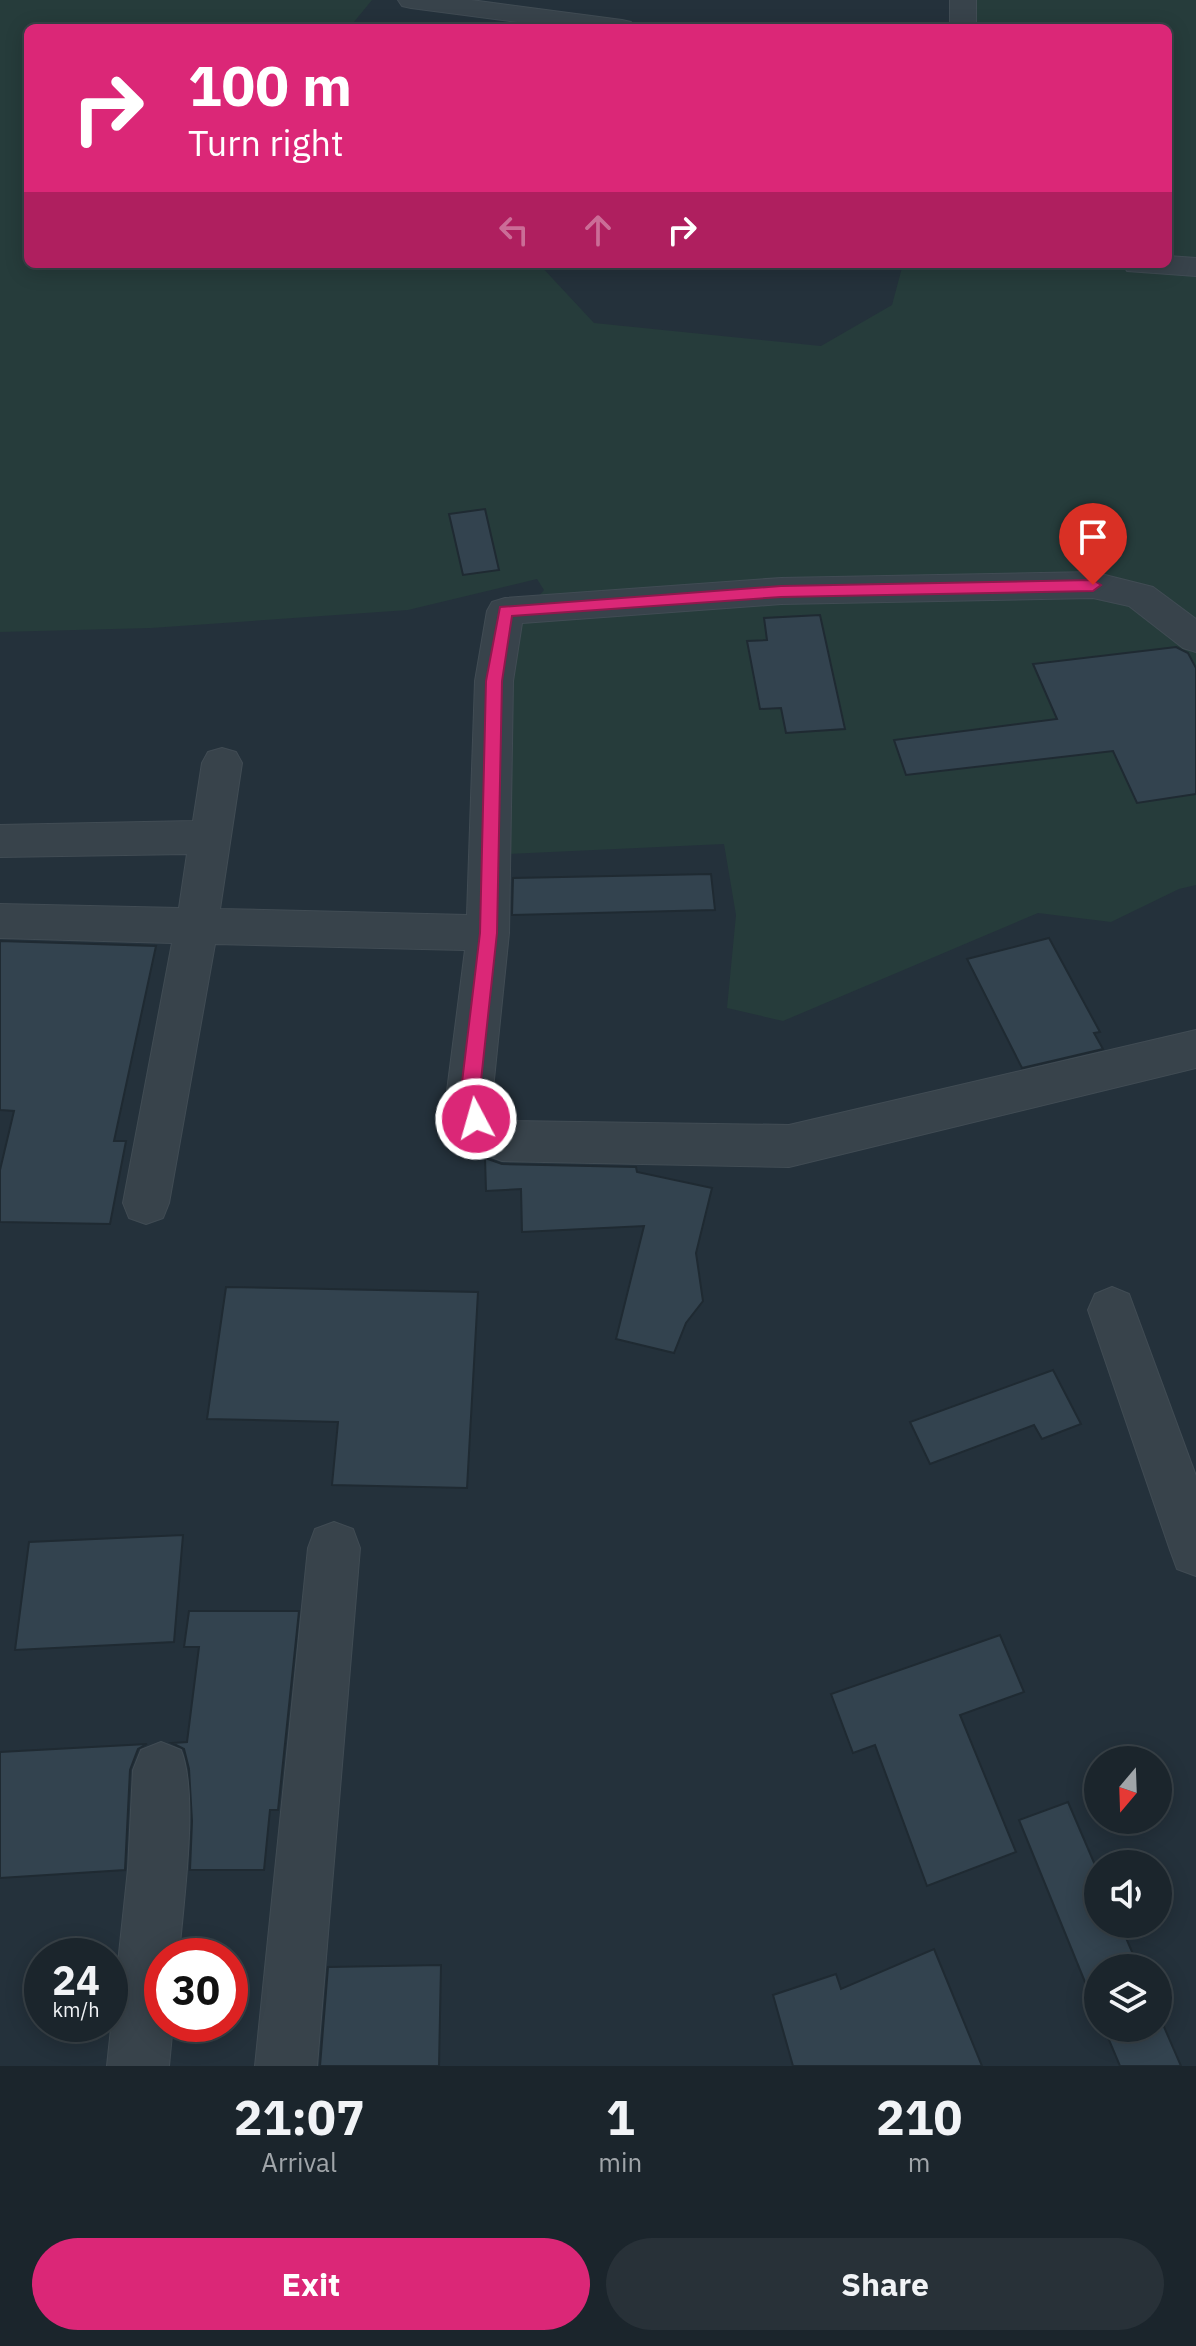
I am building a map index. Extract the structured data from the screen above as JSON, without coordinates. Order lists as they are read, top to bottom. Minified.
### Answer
{"north":"bottom","page":{"turn":["100 m","Turn right"],"speed":"24 km/h","limit":"30","eta":["21:07","Arrival","1","min","210","m"],"buttons":["Exit","Share"]}}
